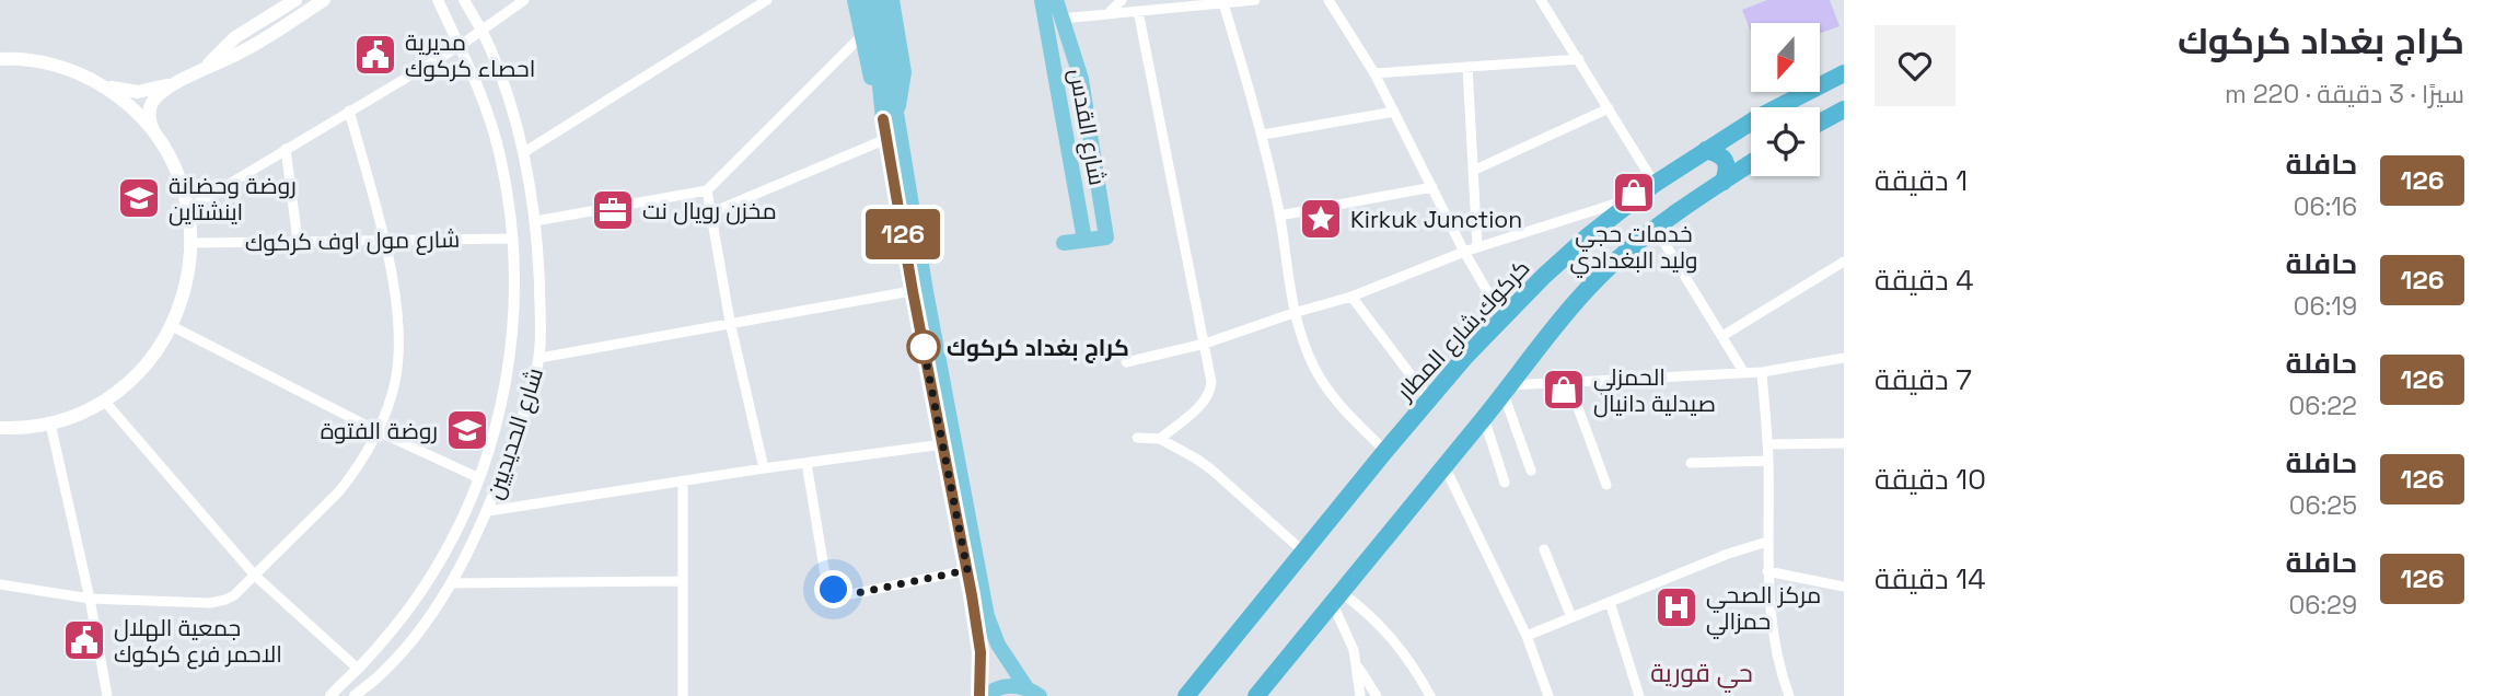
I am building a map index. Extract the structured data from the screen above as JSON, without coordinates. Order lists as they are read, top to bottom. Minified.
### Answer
{"streets":{"highway":["كركوك,شارع المطار"],"main road":["شارع القدس"],"street":["شارع مول اوف كركوك","شارع الحديديين"]},"crossings":[["شارع مول اوف كركوك","شارع الحديديين"]],"districts":["حي قورية"],"places":{"public building":["مديرية احصاء كركوك","جمعية الهلال الاحمر فرع كركوك"],"shop":["خدمات حجي وليد البغدادي","الحمزلي صيدلية دانيال"],"school or university":["روضة وحضانة اينشتاين","روضة الفتوة"],"office":["مخزن رويال نت"],"place":["Kirkuk Junction"],"other":["كراج بغداد كركوك"],"hospital":["مركز الصحي حمزالي"]},"lines":["bus line 126"],"north":"bottom","page":{"heading":["كراج بغداد كركوك","سيرًا · 3 دقيقة · 220 m"],"on_map":"126","list":[{"mark":"126","name":"حافلة","note":"06:16","value":"1 دقيقة"},{"mark":"126","name":"حافلة","note":"06:19","value":"4 دقيقة"},{"mark":"126","name":"حافلة","note":"06:22","value":"7 دقيقة"},{"mark":"126","name":"حافلة","note":"06:25","value":"10 دقيقة"},{"mark":"126","name":"حافلة","note":"06:29","value":"14 دقيقة"}]}}
